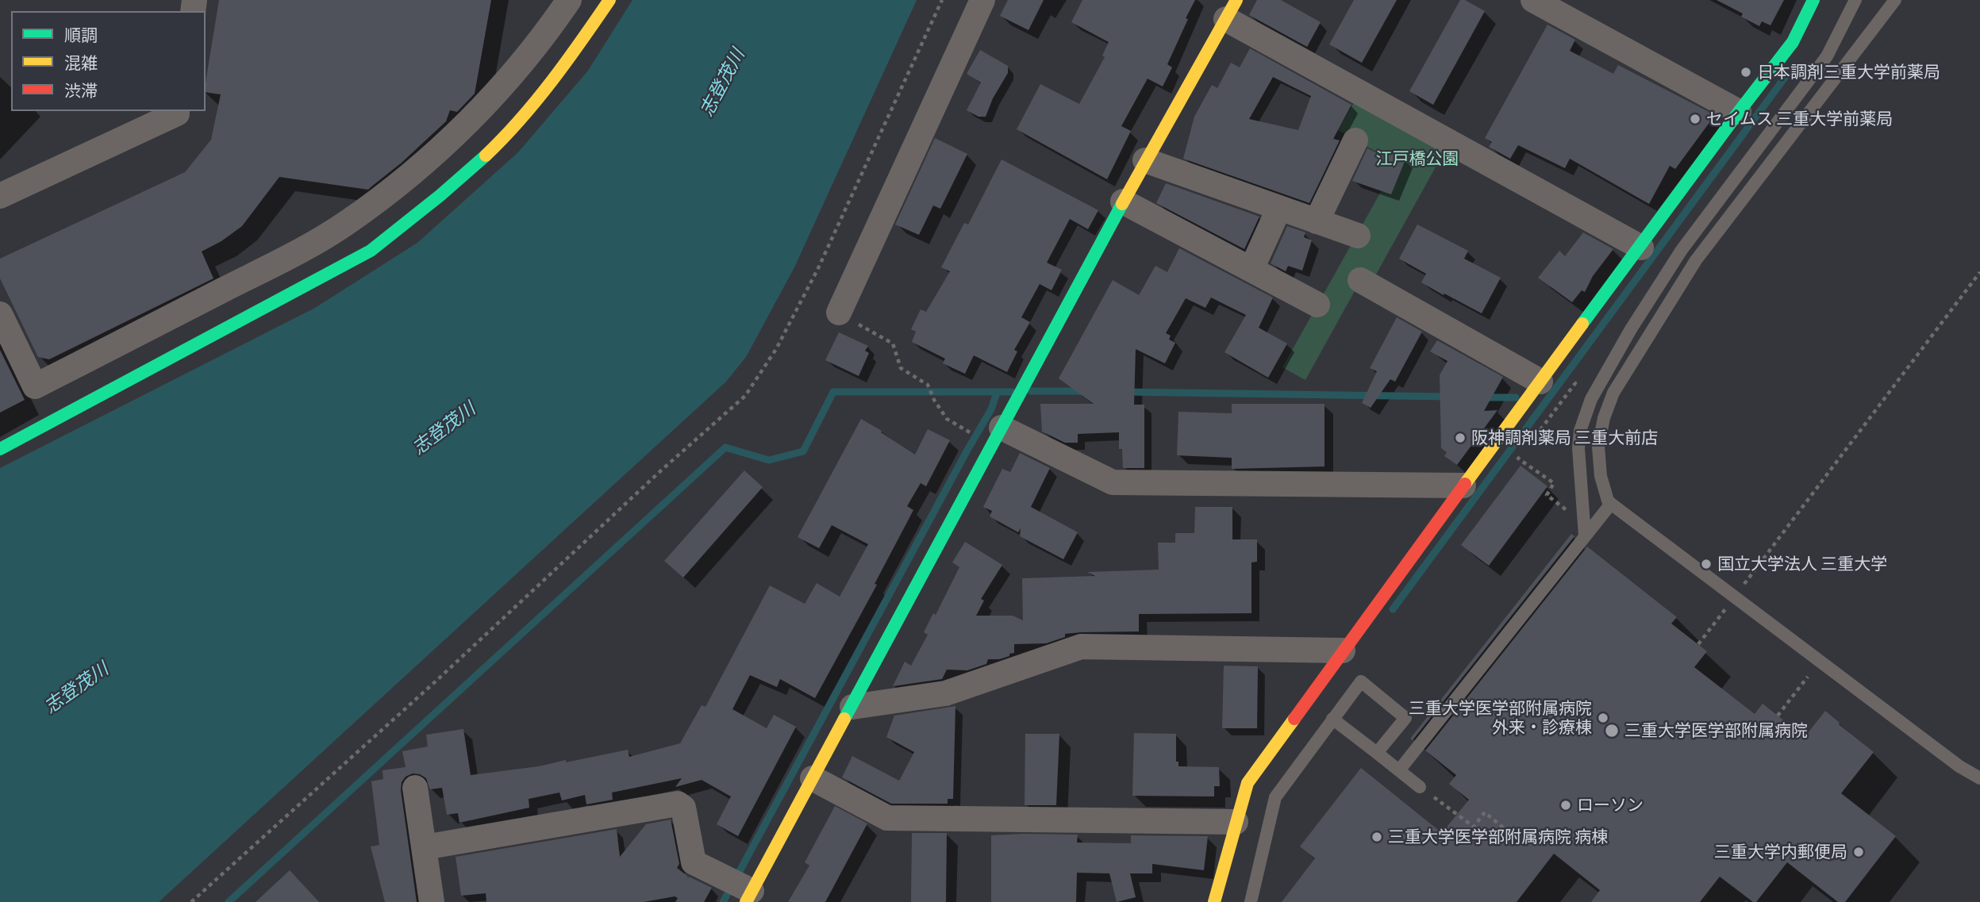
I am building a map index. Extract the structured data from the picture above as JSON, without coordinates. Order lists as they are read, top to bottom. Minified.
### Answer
{"water":["志登茂川"],"parks":["江戸橋公園"],"places":["日本調剤三重大学前薬局","セイムス 三重大学前薬局","阪神調剤薬局 三重大前店","国立大学法人 三重大学","三重大学医学部附属病院 外来・診療棟","三重大学医学部附属病院","ローソン","三重大学医学部附属病院 病棟","三重大学内郵便局"],"legend":["順調","混雑","渋滞"]}
